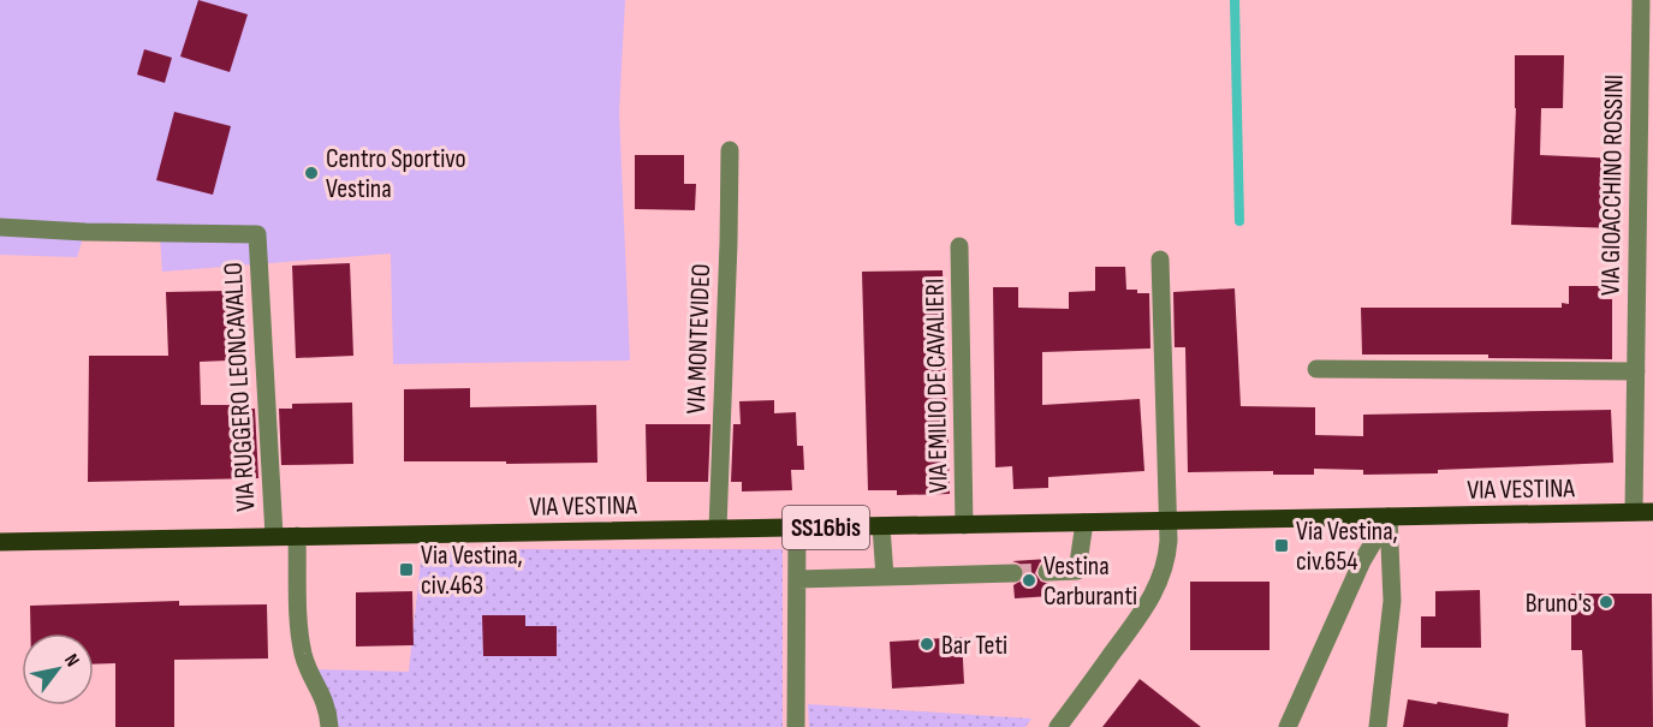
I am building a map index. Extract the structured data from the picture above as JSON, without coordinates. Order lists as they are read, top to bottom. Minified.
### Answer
{"streets":{"main road":["VIA VESTINA","SS16bis"],"street":["VIA GIOACCHINO ROSSINI","VIA MONTEVIDEO","VIA EMILIO DE CAVALIERI","VIA RUGGERO LEONCAVALLO"]},"crossings":[["VIA GIOACCHINO ROSSINI","VIA VESTINA"],["VIA MONTEVIDEO","VIA VESTINA"],["VIA EMILIO DE CAVALIERI","VIA VESTINA"],["VIA RUGGERO LEONCAVALLO","VIA VESTINA"]],"places":{"other":["Centro Sportivo Vestina","Vestina Carburanti","Bruno's","Bar Teti"],"transit":["Via Vestina, civ.654","Via Vestina, civ.463"]},"north":"top right"}
